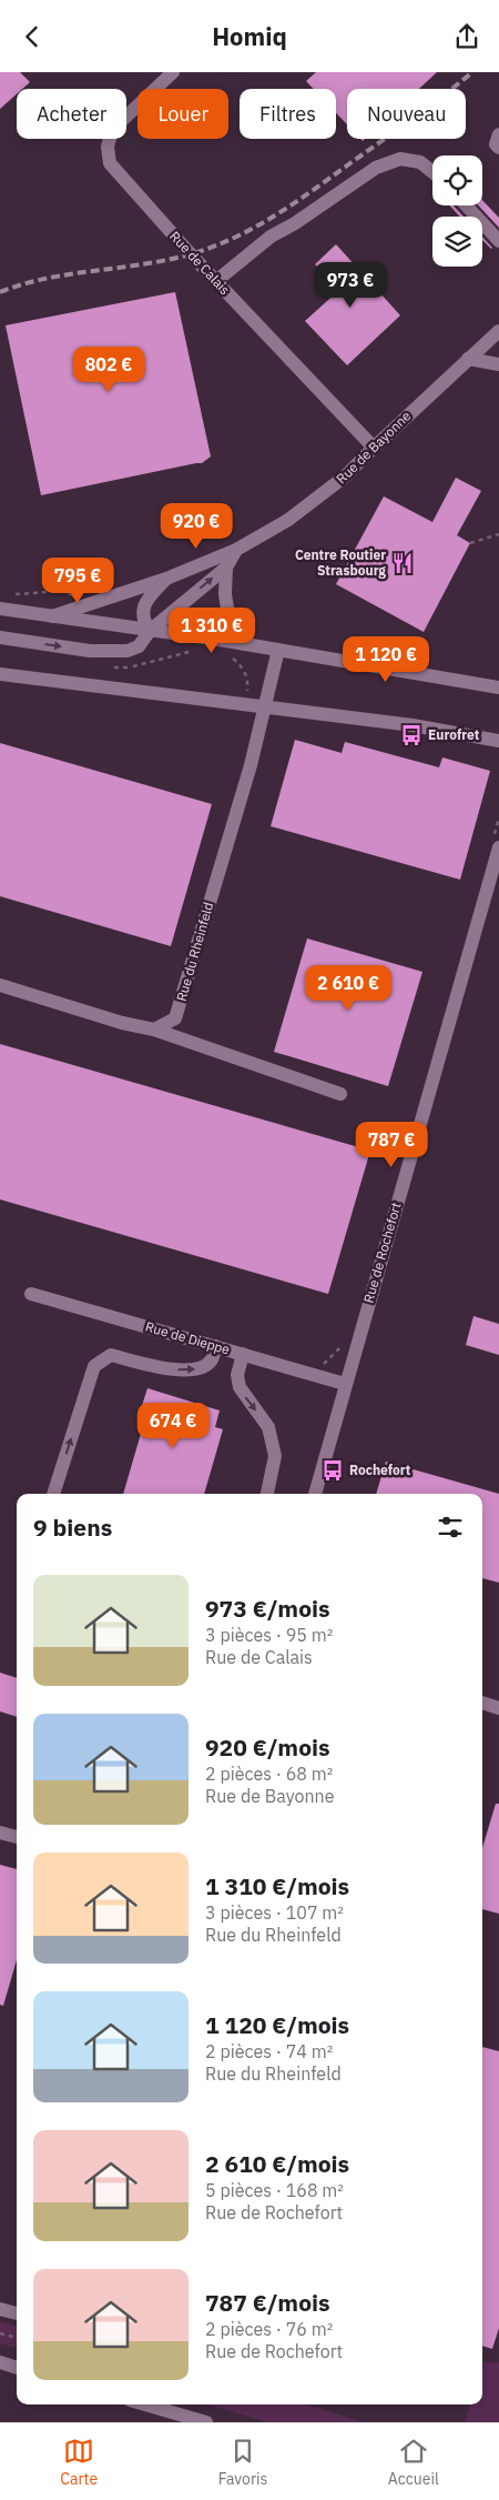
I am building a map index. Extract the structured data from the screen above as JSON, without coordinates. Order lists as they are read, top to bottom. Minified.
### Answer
{"streets":{"street":["Rue de Calais","Rue de Bayonne","Rue du Rheinfeld","Rue de Rochefort","Rue de Dieppe"]},"crossings":[["Rue de Calais","Rue de Bayonne"],["Rue de Rochefort","Rue de Dieppe"]],"places":{"restaurant":["Centre Routier Strasbourg"],"bus stop":["Eurofret","Rochefort"]},"page":{"header":"Homiq","chip":["Acheter","Louer","Filtres","Nouveau"],"price":["973 €","802 €","920 €","795 €","1 310 €","1 120 €","2 610 €","787 €","674 €"],"heading":"9 biens","list":[{"name":"973 €/mois","note":"3 pièces · 95 m² · Rue de Calais"},{"name":"920 €/mois","note":"2 pièces · 68 m² · Rue de Bayonne"},{"name":"1 310 €/mois","note":"3 pièces · 107 m² · Rue du Rheinfeld"},{"name":"1 120 €/mois","note":"2 pièces · 74 m² · Rue du Rheinfeld"},{"name":"2 610 €/mois","note":"5 pièces · 168 m² · Rue de Rochefort"},{"name":"787 €/mois","note":"2 pièces · 76 m² · Rue de Rochefort"}],"tabs":["Carte","Favoris","Accueil"]}}
